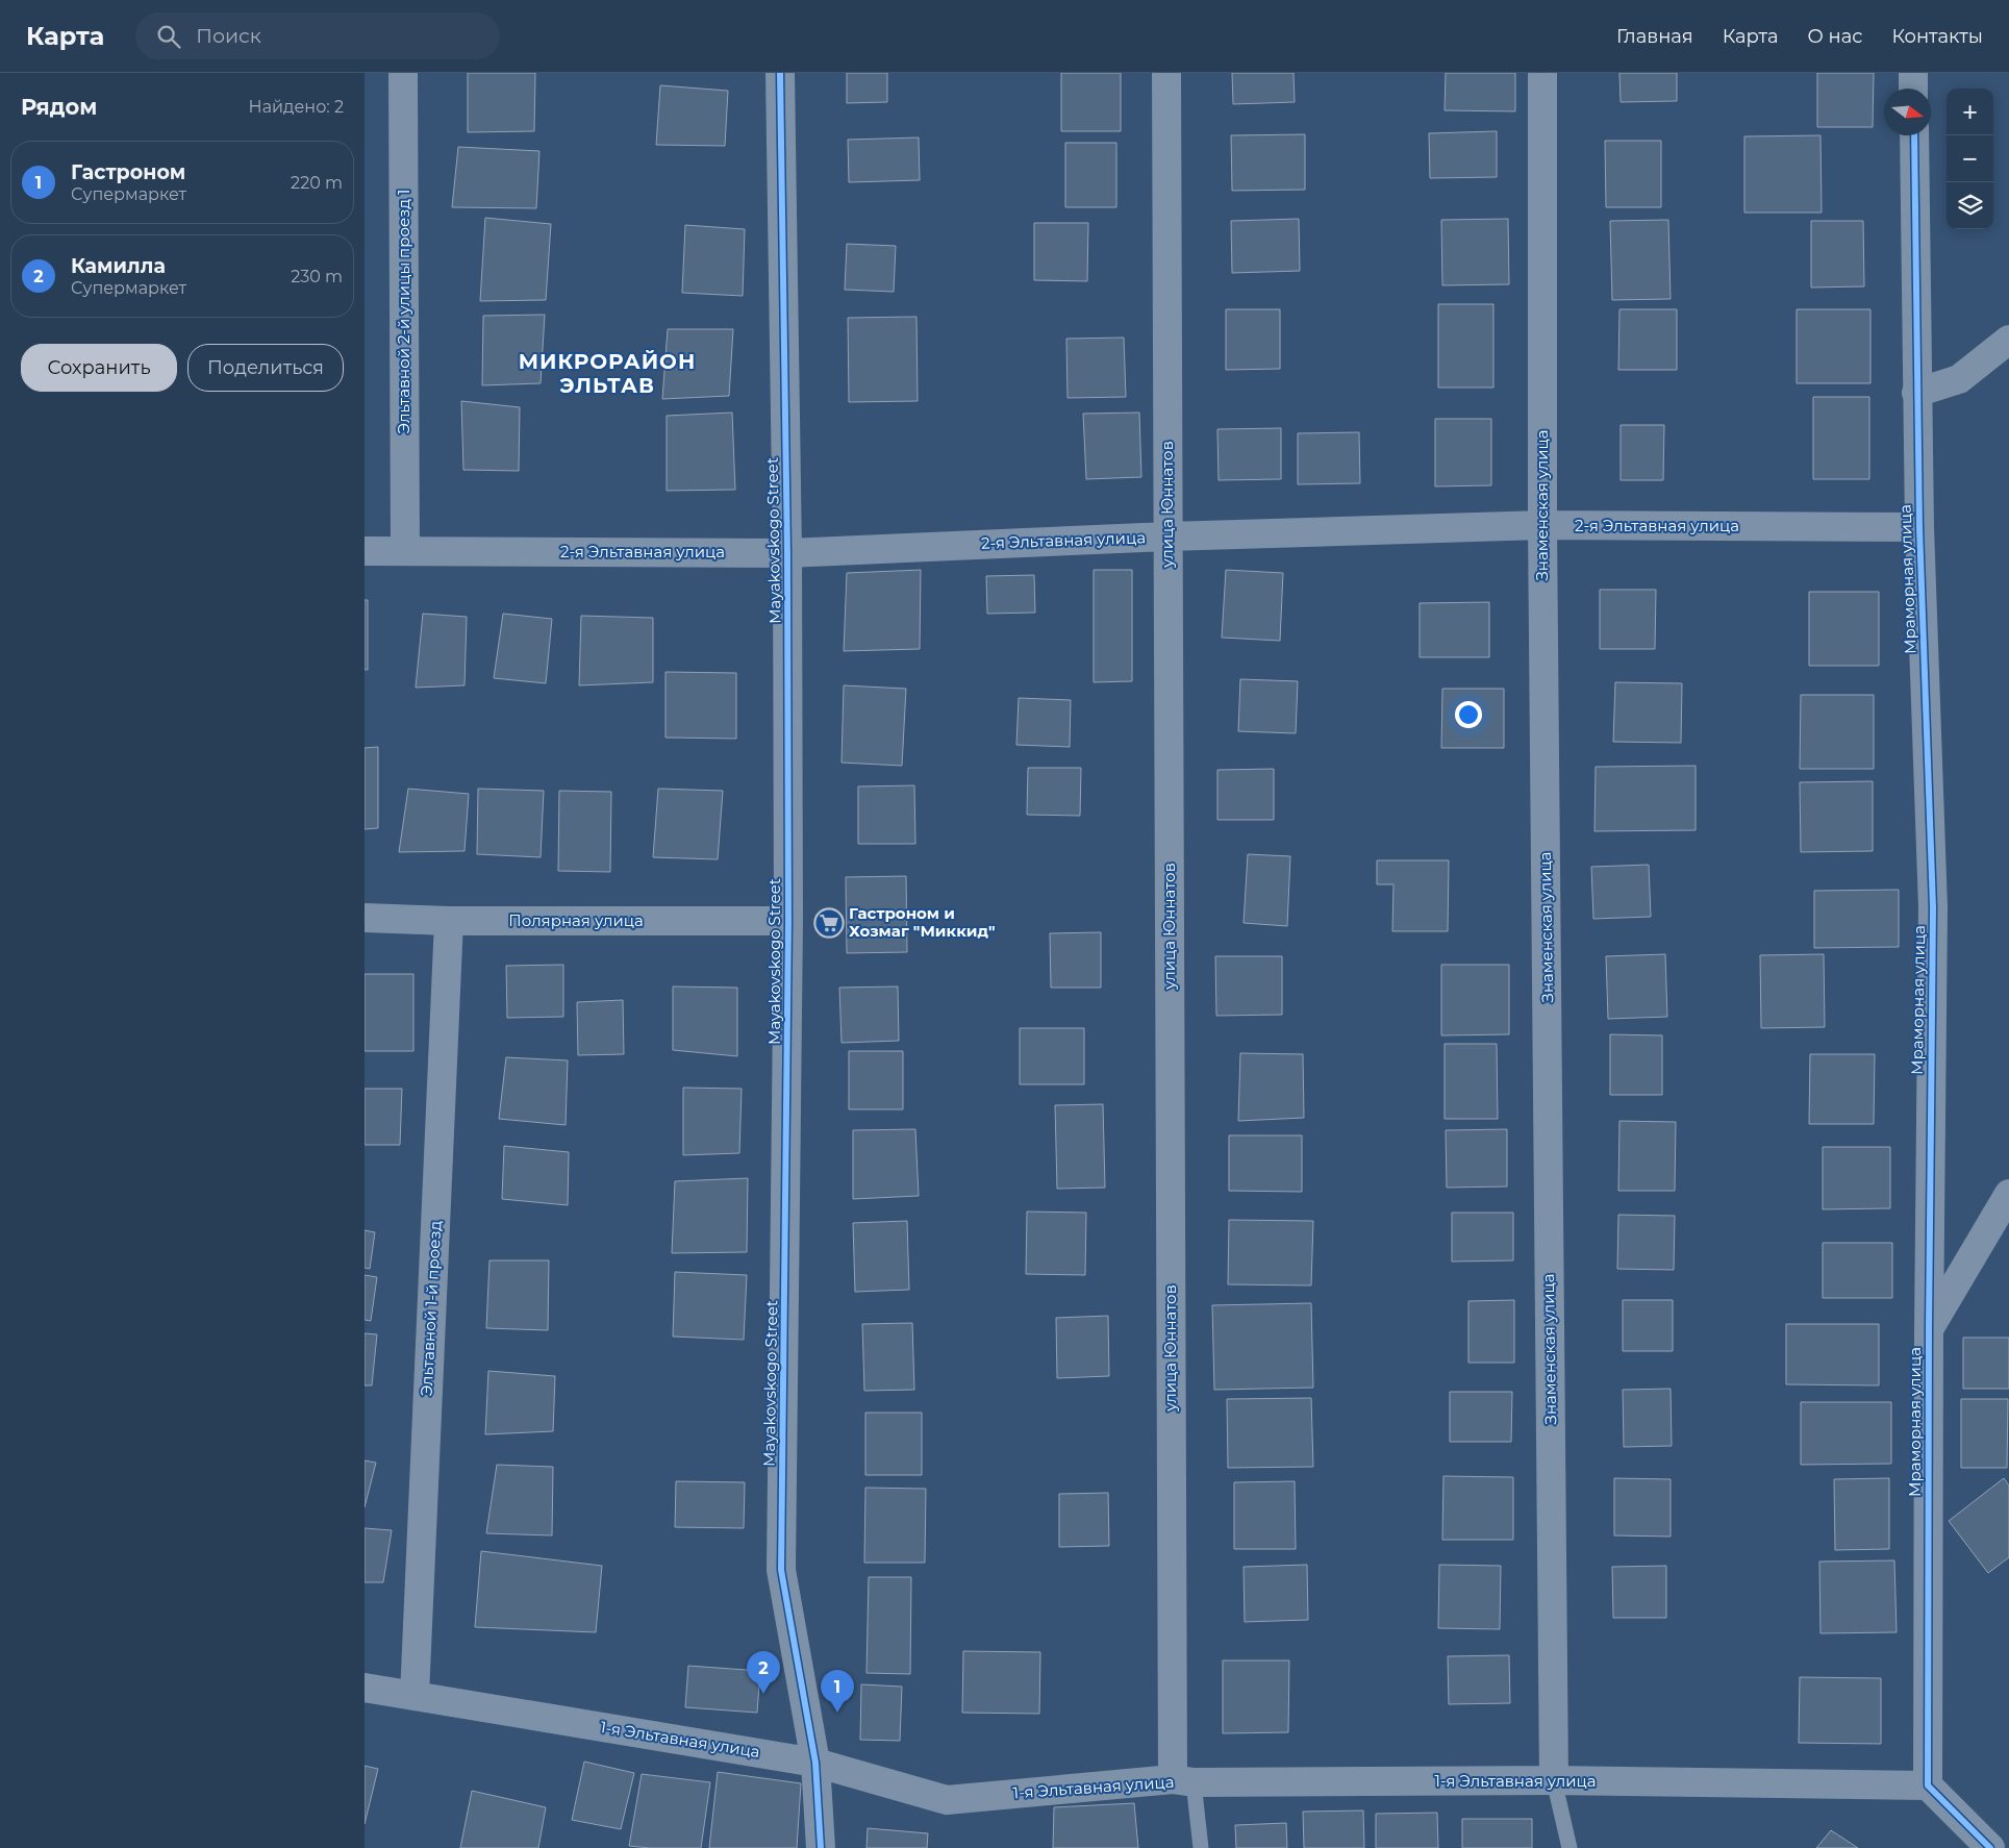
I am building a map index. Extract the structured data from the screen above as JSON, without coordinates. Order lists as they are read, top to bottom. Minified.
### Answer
{"streets":{"street":["Эльтавной 2-й улицы проезд 1","улица Юннатов","Знаменская улица","2-я Эльтавная улица","Mayakovskogo Street","Мраморная улица","Полярная улица","Эльтавной 1-й проезд","1-я Эльтавная улица"]},"crossings":[["Эльтавной 2-й улицы проезд 1","2-я Эльтавная улица"],["улица Юннатов","2-я Эльтавная улица"],["улица Юннатов","1-я Эльтавная улица"],["Знаменская улица","2-я Эльтавная улица"],["Знаменская улица","1-я Эльтавная улица"],["2-я Эльтавная улица","Mayakovskogo Street"],["2-я Эльтавная улица","Мраморная улица"],["Mayakovskogo Street","Полярная улица"],["Mayakovskogo Street","1-я Эльтавная улица"],["Мраморная улица","1-я Эльтавная улица"],["Полярная улица","Эльтавной 1-й проезд"],["Эльтавной 1-й проезд","1-я Эльтавная улица"]],"districts":["МИКРОРАЙОН ЭЛЬТАВ"],"places":{"supermarket":["Гастроном и Хозмаг \"Миккид\""]},"north":"right","page":{"header":"Карта","search":"Поиск","nav":["Главная","Карта","О нас","Контакты"],"heading":["Рядом","Найдено: 2"],"map_buttons":["+","−"],"list":[{"mark":"1","name":"Гастроном","note":"Супермаркет","value":"220 m"},{"mark":"2","name":"Камилла","note":"Супермаркет","value":"230 m"}],"buttons":["Сохранить","Поделиться"],"pins":["2","1"]}}
